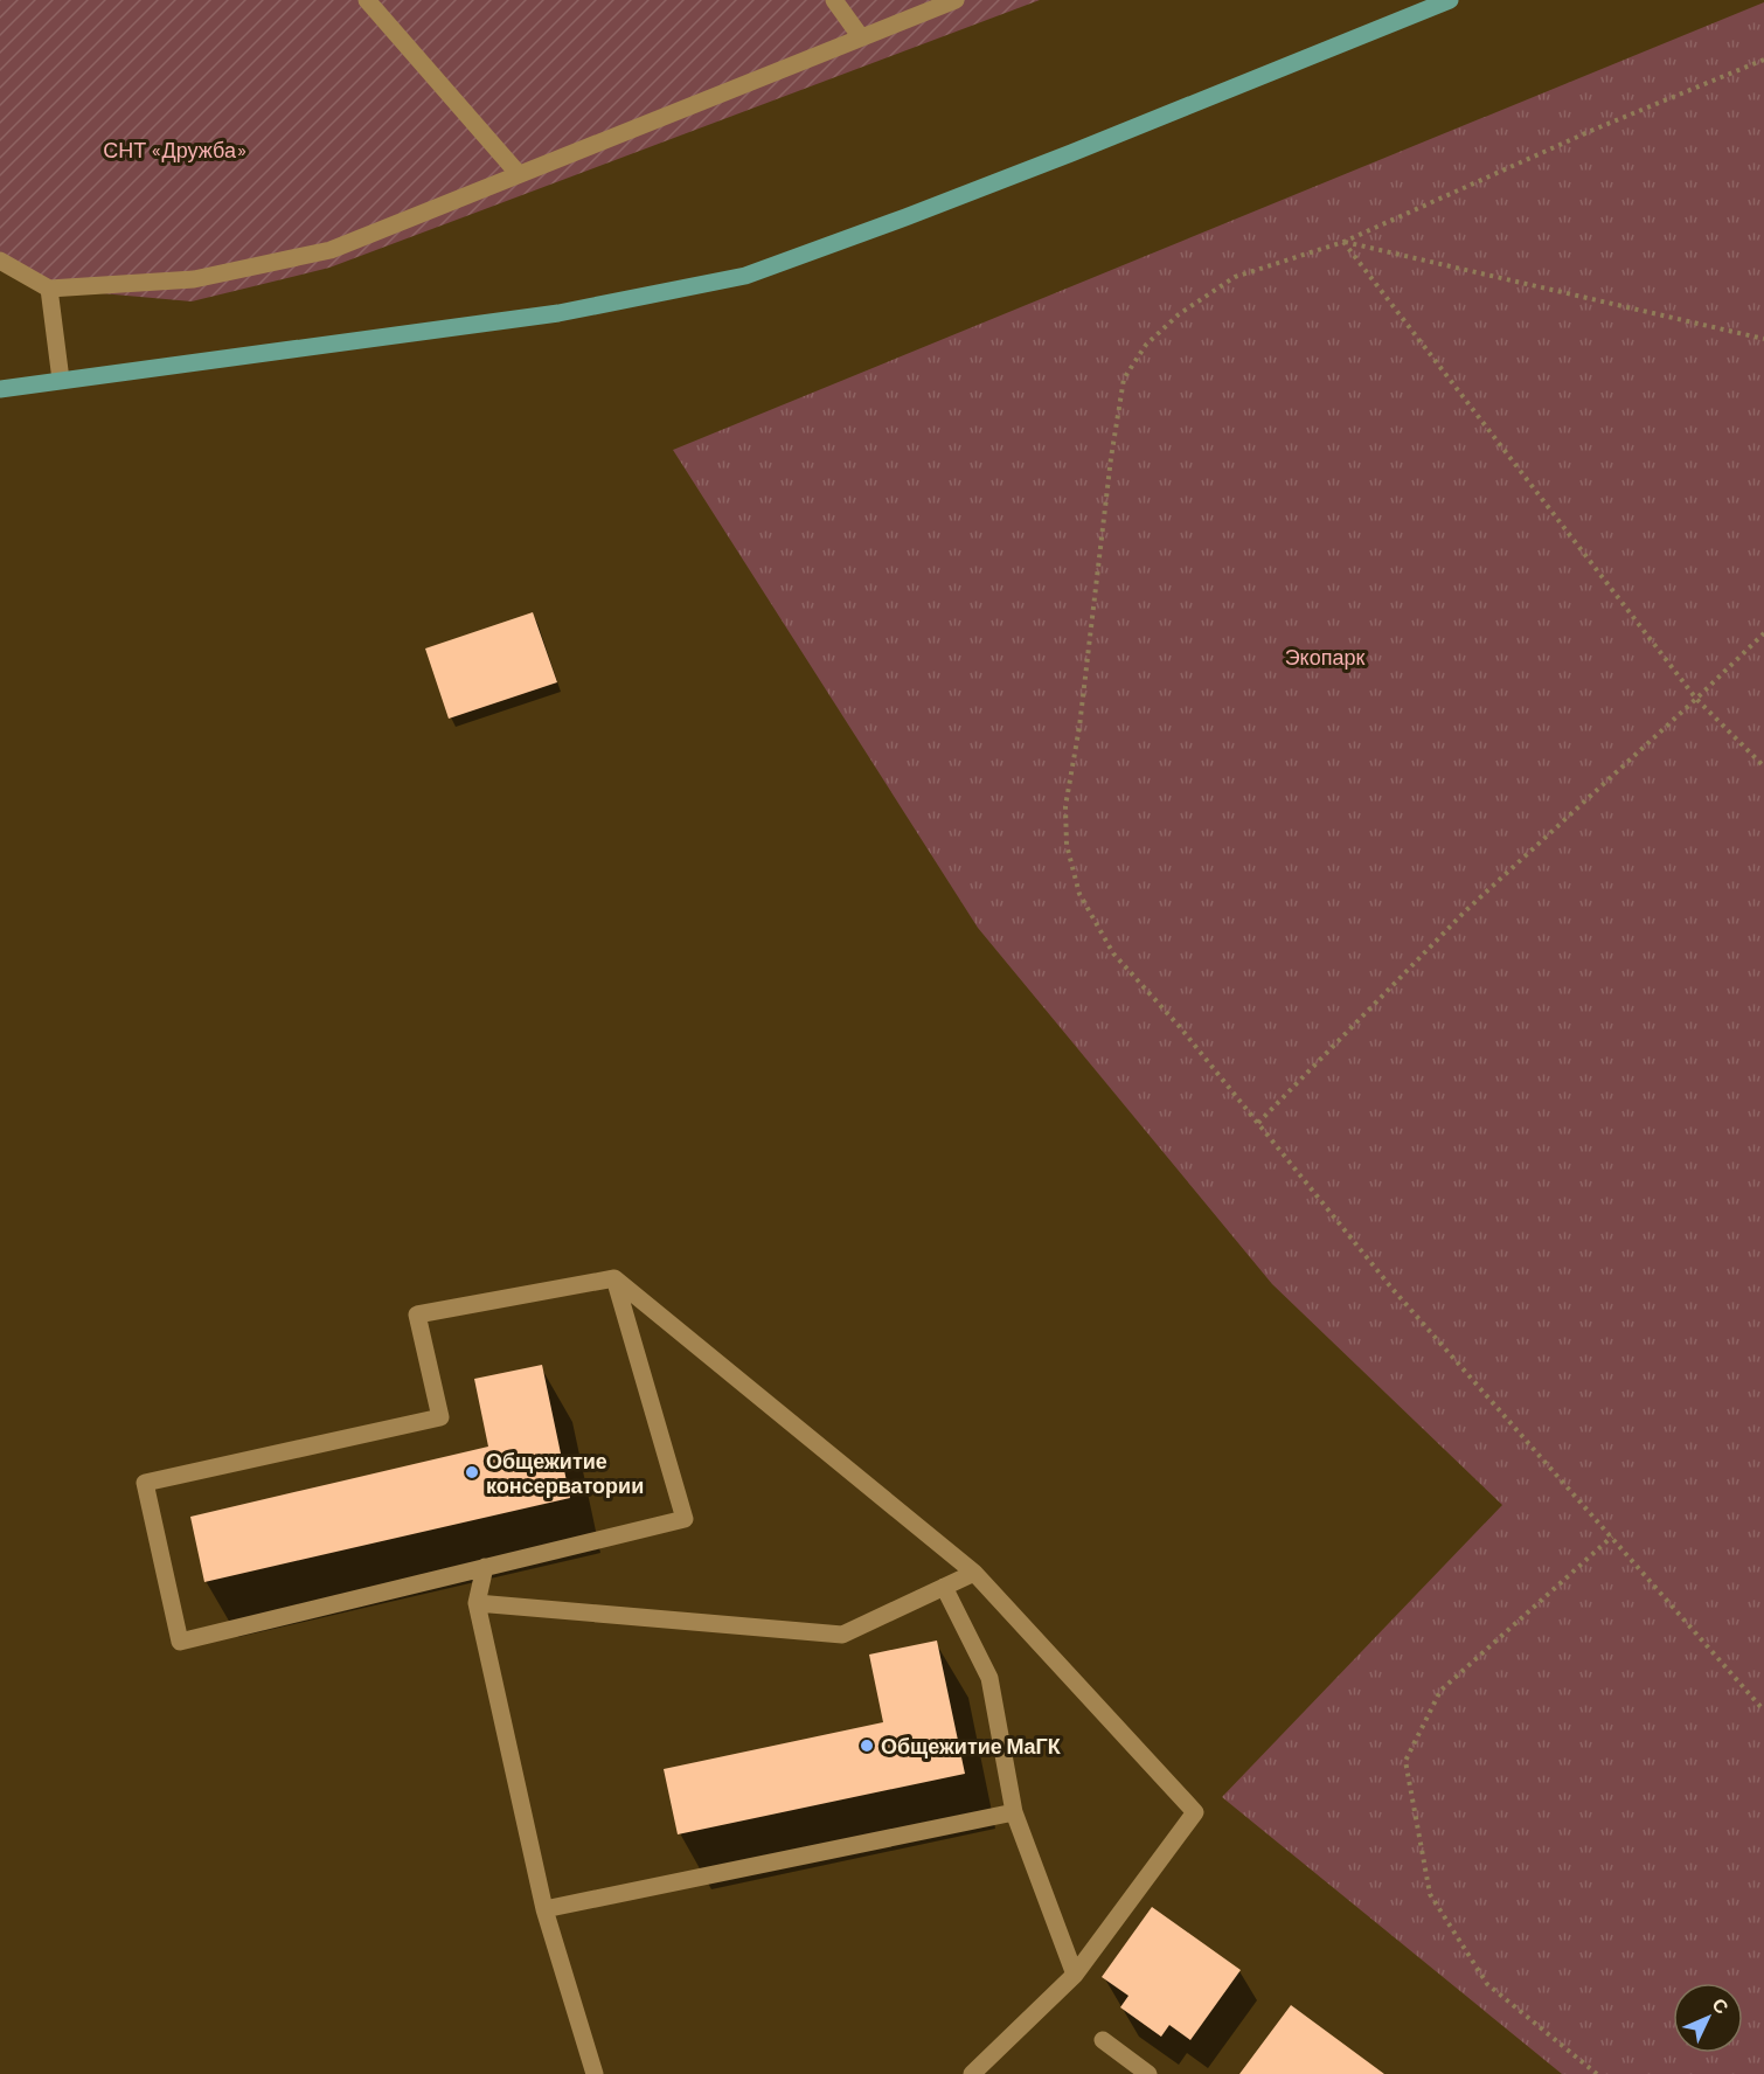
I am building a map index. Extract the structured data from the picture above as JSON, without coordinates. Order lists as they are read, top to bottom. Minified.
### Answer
{"parks":["СНТ «Дружба»","Экопарк"],"places":["Общежитие консерватории","Общежитие МаГК"],"north":"top right"}
